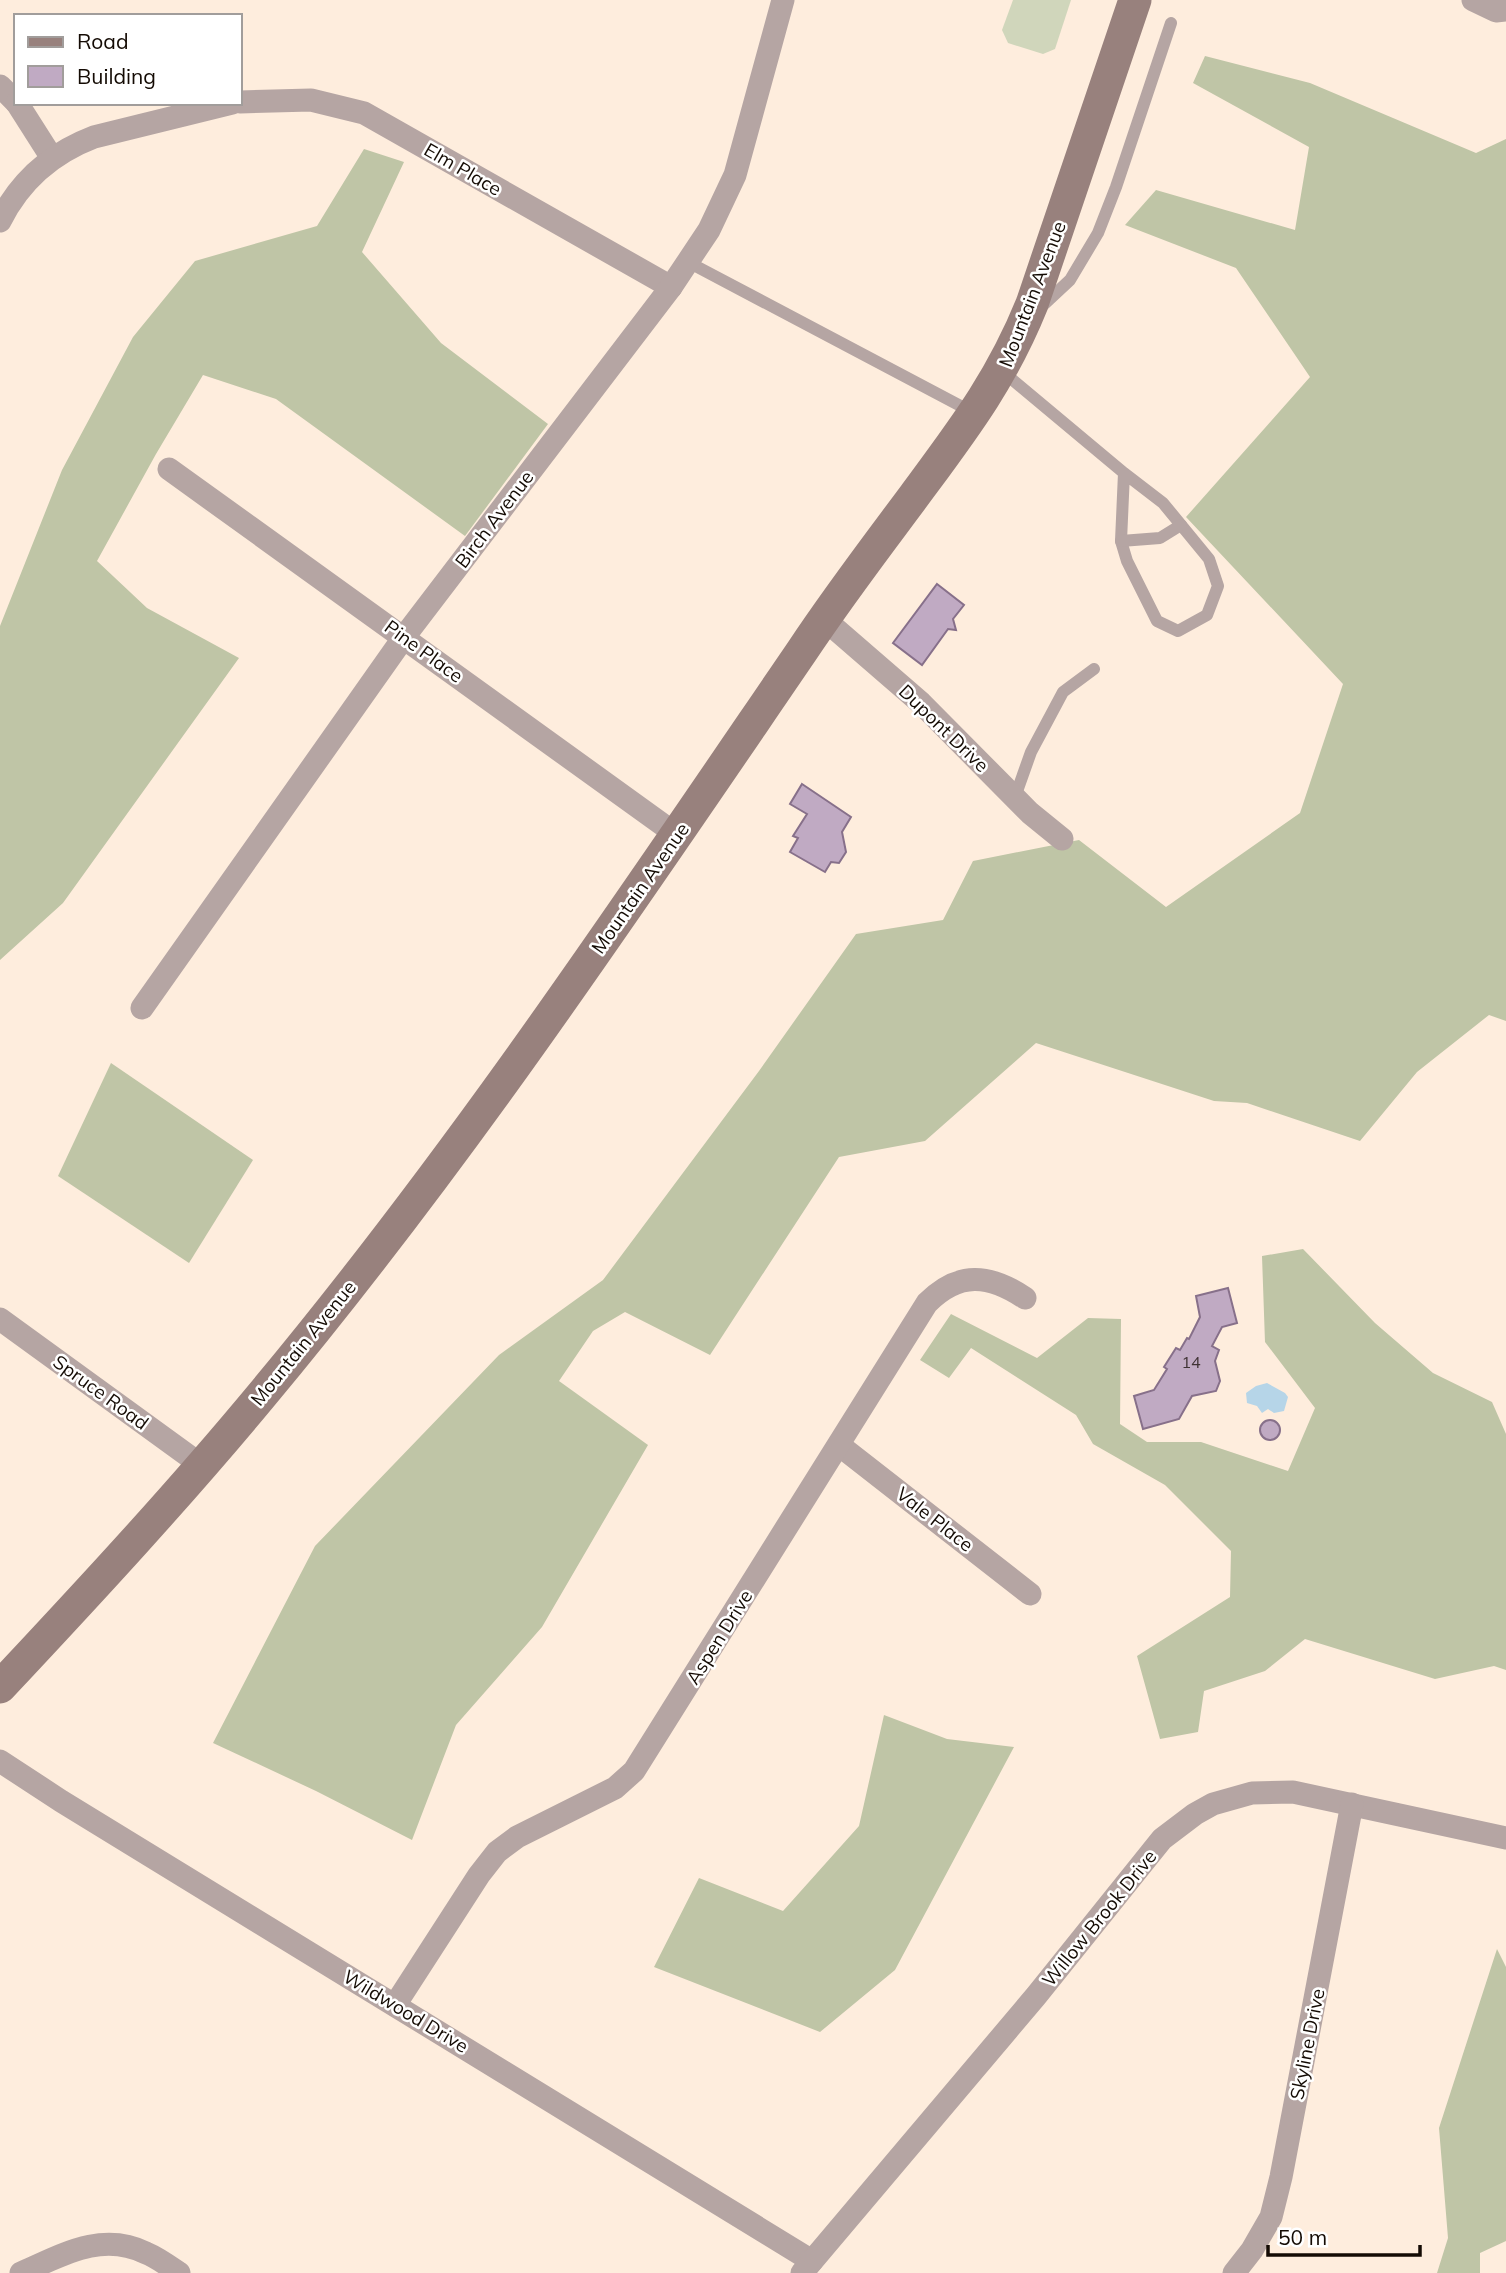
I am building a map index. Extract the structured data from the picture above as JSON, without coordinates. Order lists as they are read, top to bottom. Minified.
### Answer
{"streets":{"street":["Elm Place","Mountain Avenue","Birch Avenue","Pine Place","Dupont Drive","Spruce Road","Vale Place","Aspen Drive","Willow Brook Drive","Wildwood Drive","Skyline Drive"]},"crossings":[["Elm Place","Birch Avenue"],["Mountain Avenue","Pine Place"],["Mountain Avenue","Dupont Drive"],["Mountain Avenue","Spruce Road"],["Birch Avenue","Pine Place"],["Vale Place","Aspen Drive"],["Aspen Drive","Wildwood Drive"],["Willow Brook Drive","Wildwood Drive"],["Willow Brook Drive","Skyline Drive"]],"house_numbers":["14"],"legend":["Road","Building"],"scale_bar":"50 m"}
